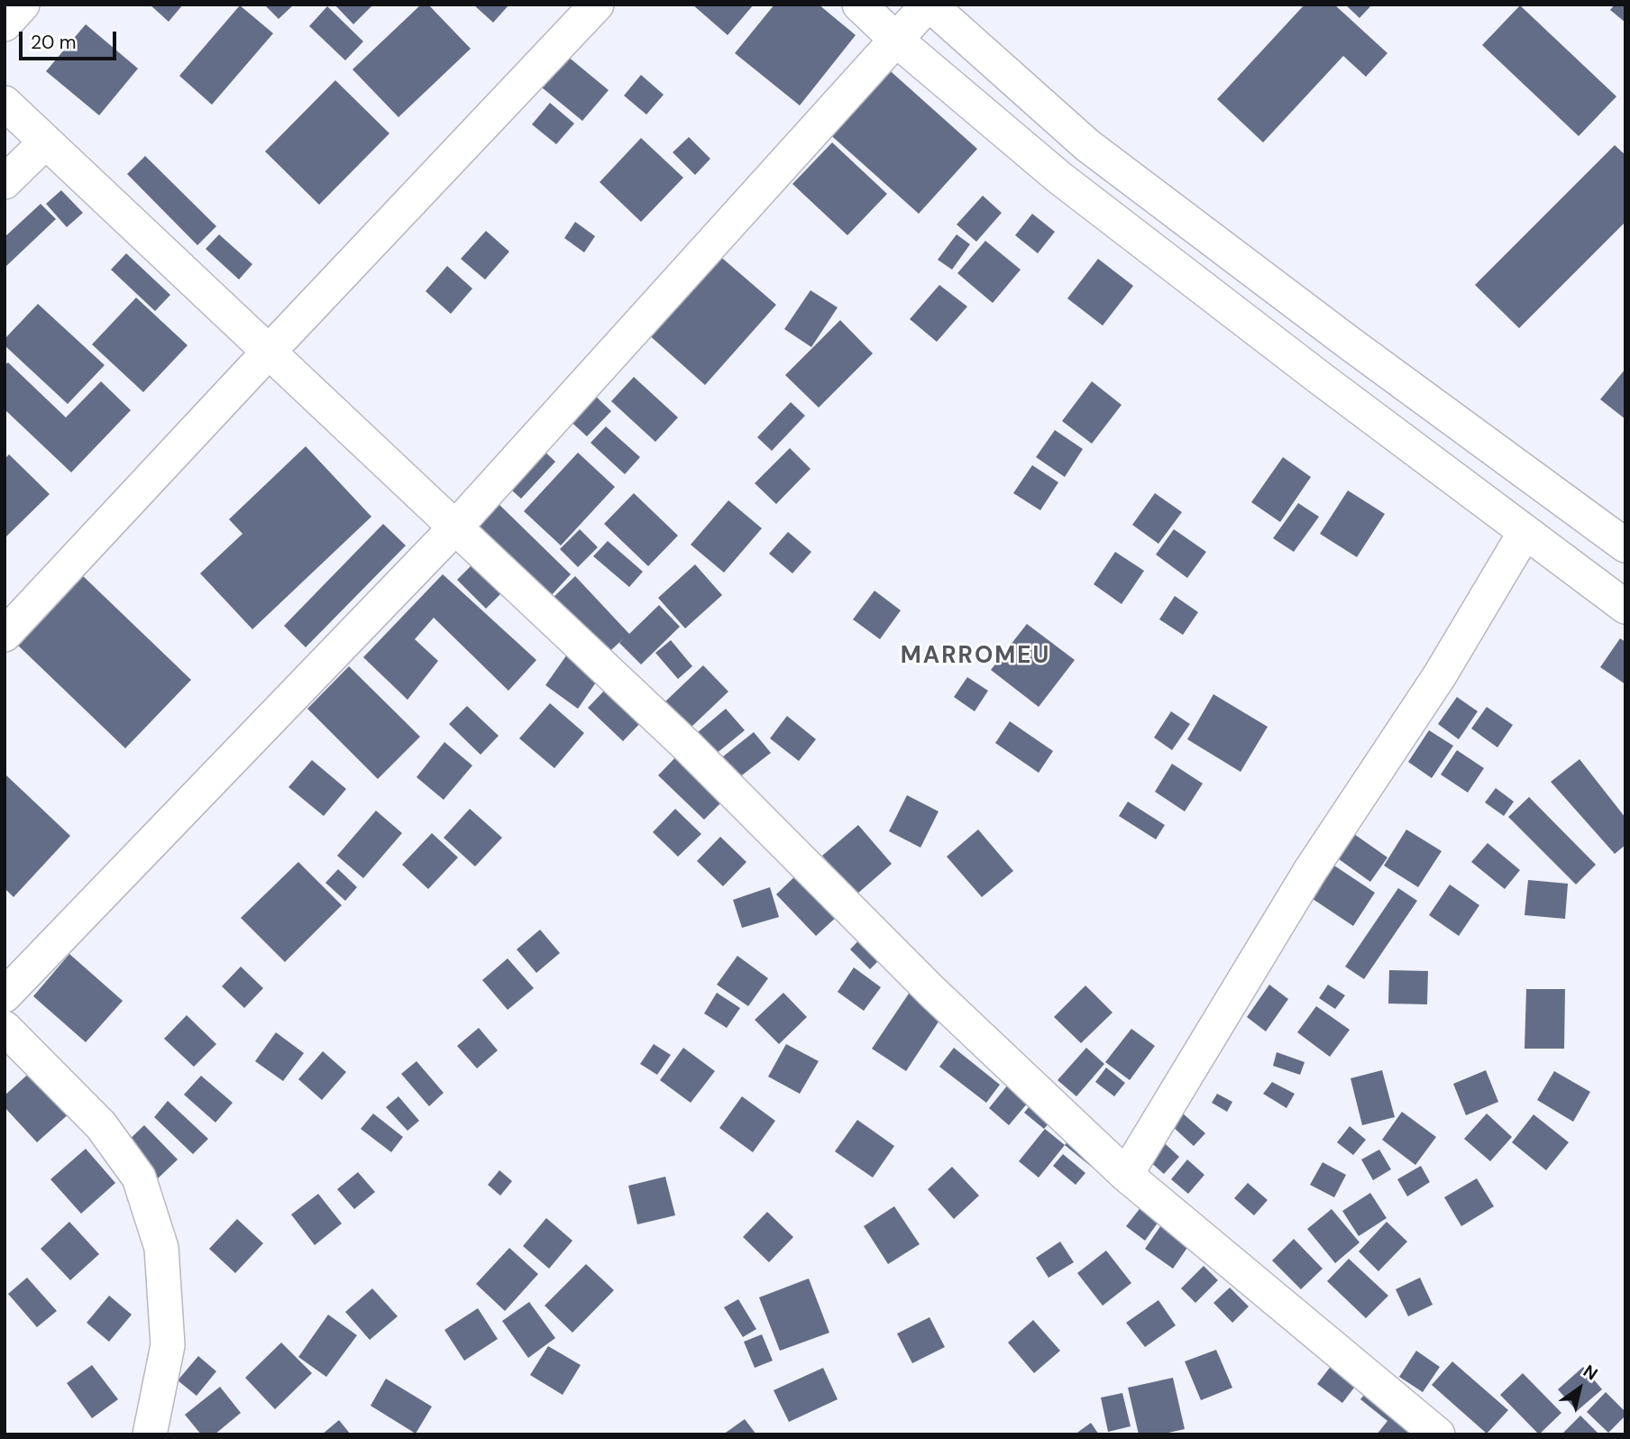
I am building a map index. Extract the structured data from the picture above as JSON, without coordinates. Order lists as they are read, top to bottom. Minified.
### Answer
{"districts":["MARROMEU"],"scale_bar":"20 m","north":"top right"}
